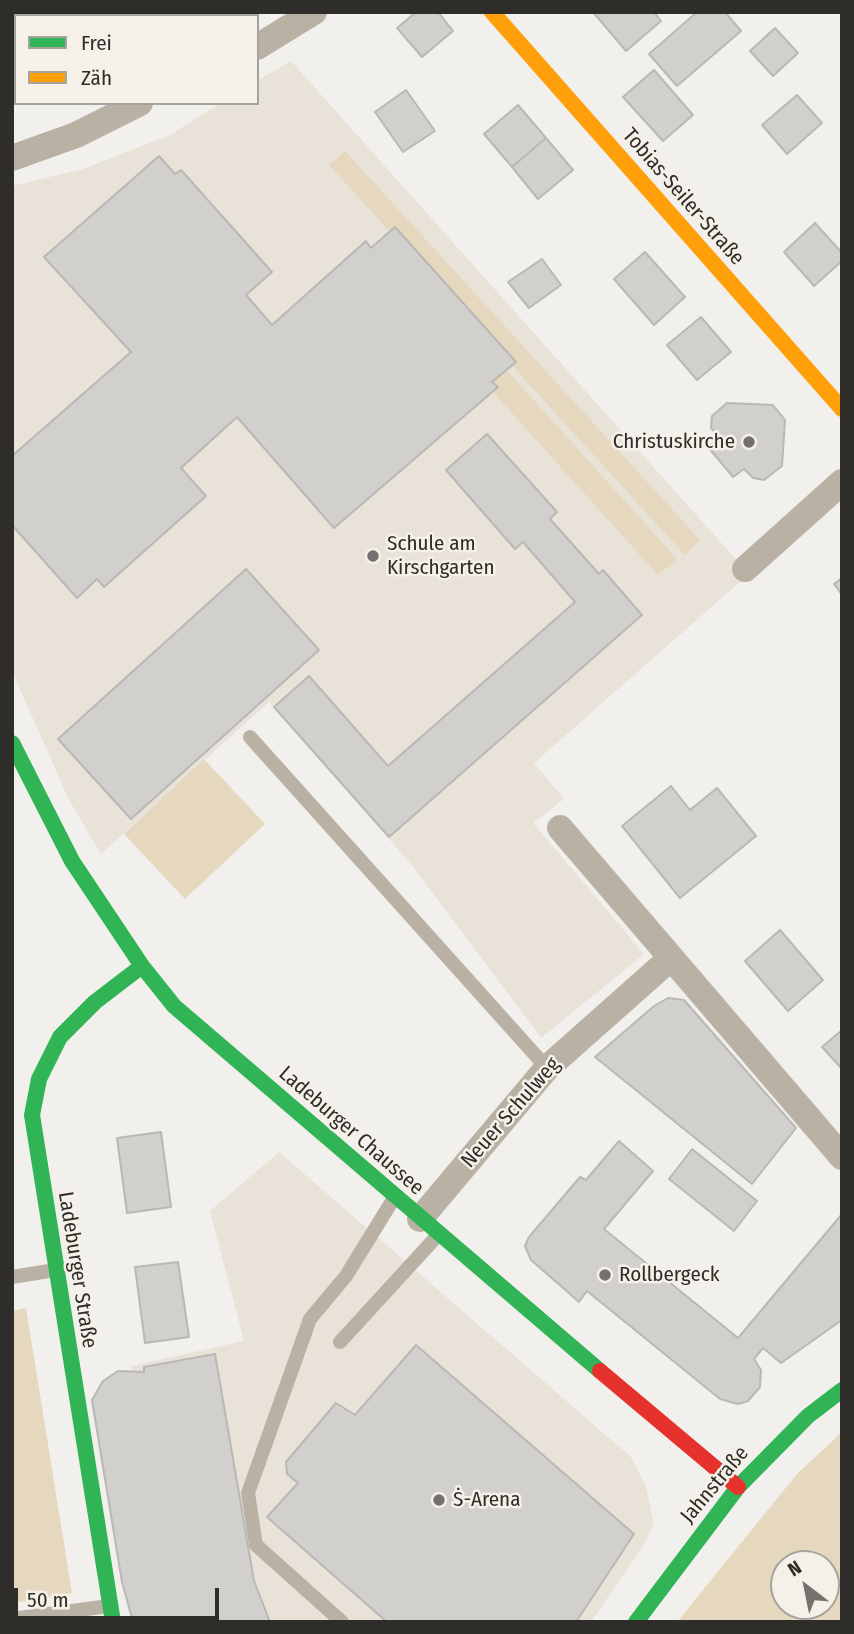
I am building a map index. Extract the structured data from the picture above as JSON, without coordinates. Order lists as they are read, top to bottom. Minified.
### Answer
{"streets":{"main road":["Tobias-Seiler-Straße","Ladeburger Chaussee","Ladeburger Straße","Jahnstraße"],"street":["Neuer Schulweg"]},"crossings":[["Neuer Schulweg","Ladeburger Chaussee"],["Ladeburger Chaussee","Ladeburger Straße"],["Ladeburger Chaussee","Jahnstraße"]],"places":["Christuskirche","Schule am Kirschgarten","Rollbergeck","Ṡ-Arena"],"legend":["Frei","Zäh"],"scale_bar":"50 m","north":"top left"}
